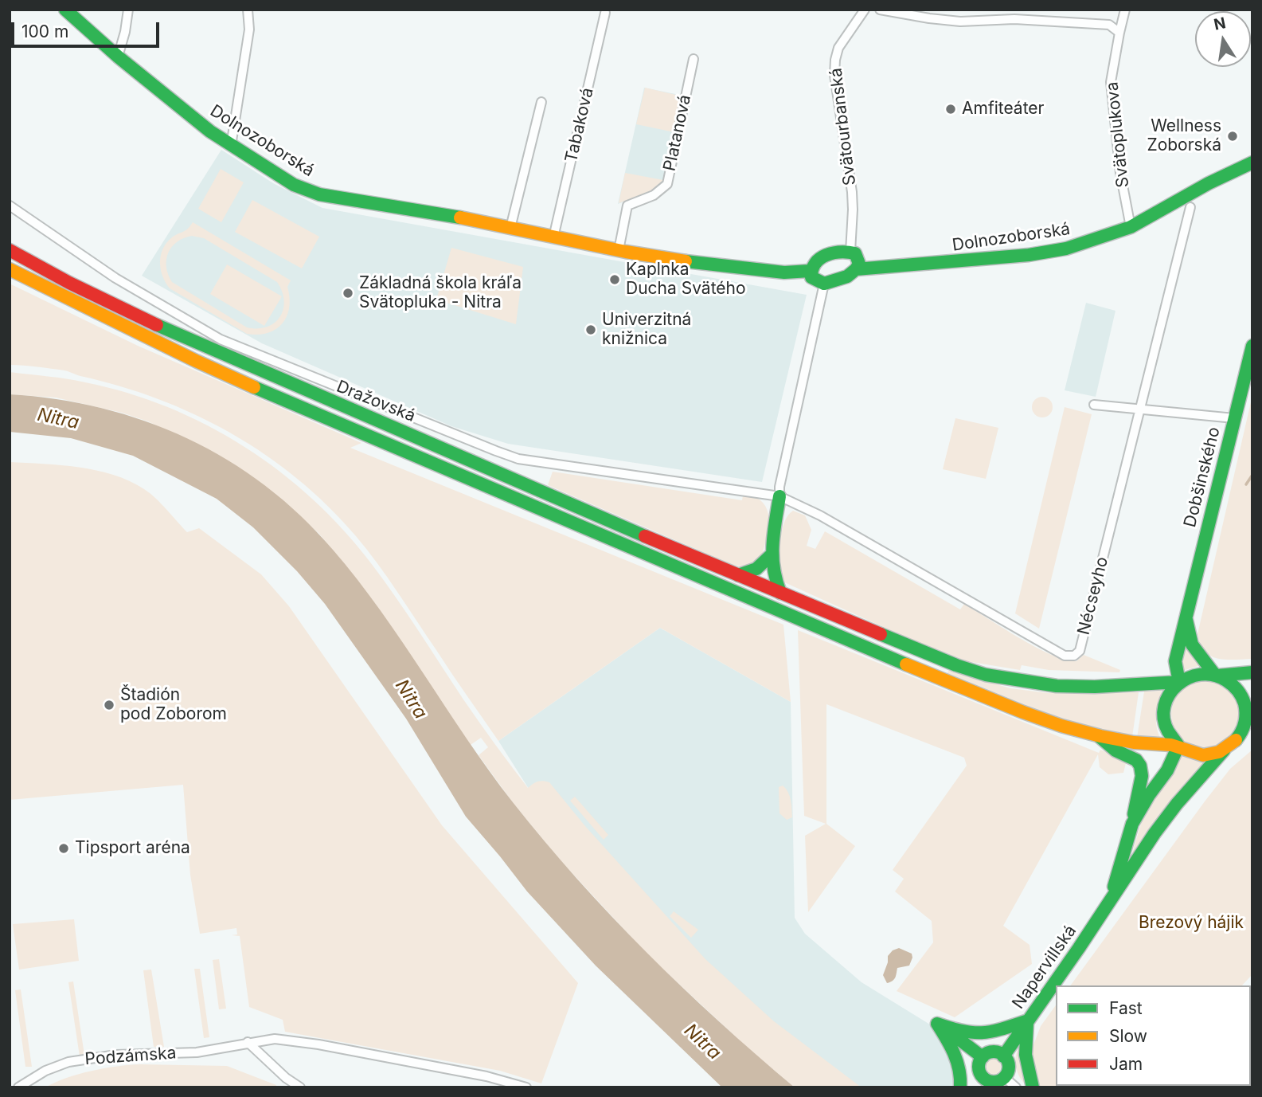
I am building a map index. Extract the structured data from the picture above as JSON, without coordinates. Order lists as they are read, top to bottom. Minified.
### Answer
{"streets":{"main road":["Dolnozoborská","Dobšinského","Napervillská"],"street":["Tabaková","Svätourbanská","Platanová","Svätoplukova","Dražovská","Nécseyho","Podzámska"]},"crossings":[["Tabaková","Dolnozoborská"],["Platanová","Dolnozoborská"],["Svätoplukova","Dolnozoborská"],["Dražovská","Nécseyho"],["Dobšinského","Napervillská"]],"water":["Nitra"],"parks":["Brezový hájik"],"places":["Amfiteáter","Wellness Zoborská","Kaplnka Ducha Svätého","Základná škola kráľa Svätopluka - Nitra","Univerzitná knižnica","Štadión pod Zoborom","Tipsport aréna"],"legend":["Fast","Slow","Jam"],"scale_bar":"100 m","north":"top"}
